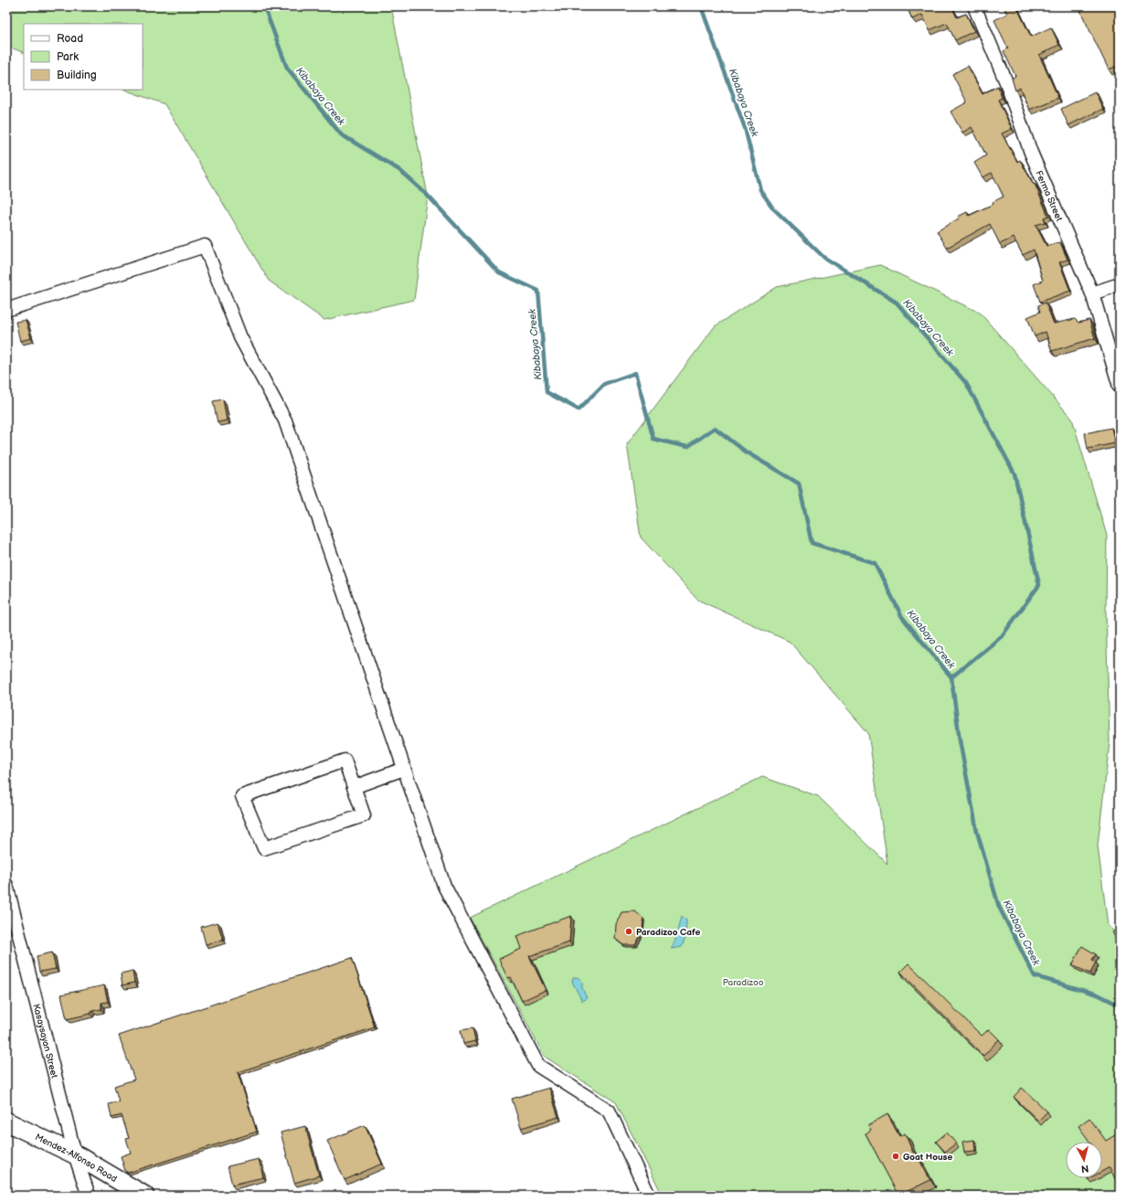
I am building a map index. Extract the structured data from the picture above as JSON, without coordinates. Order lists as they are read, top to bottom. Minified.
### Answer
{"streets":{"main road":["Mendez-Alfonso Road"],"street":["Ferma Street","Kasaysayan Street"]},"crossings":[["Kasaysayan Street","Mendez-Alfonso Road"]],"water":["Kibabaya Creek"],"parks":["Paradizoo"],"places":["Paradizoo Cafe","Goat House"],"legend":["Road","Park","Building"],"north":"bottom"}
